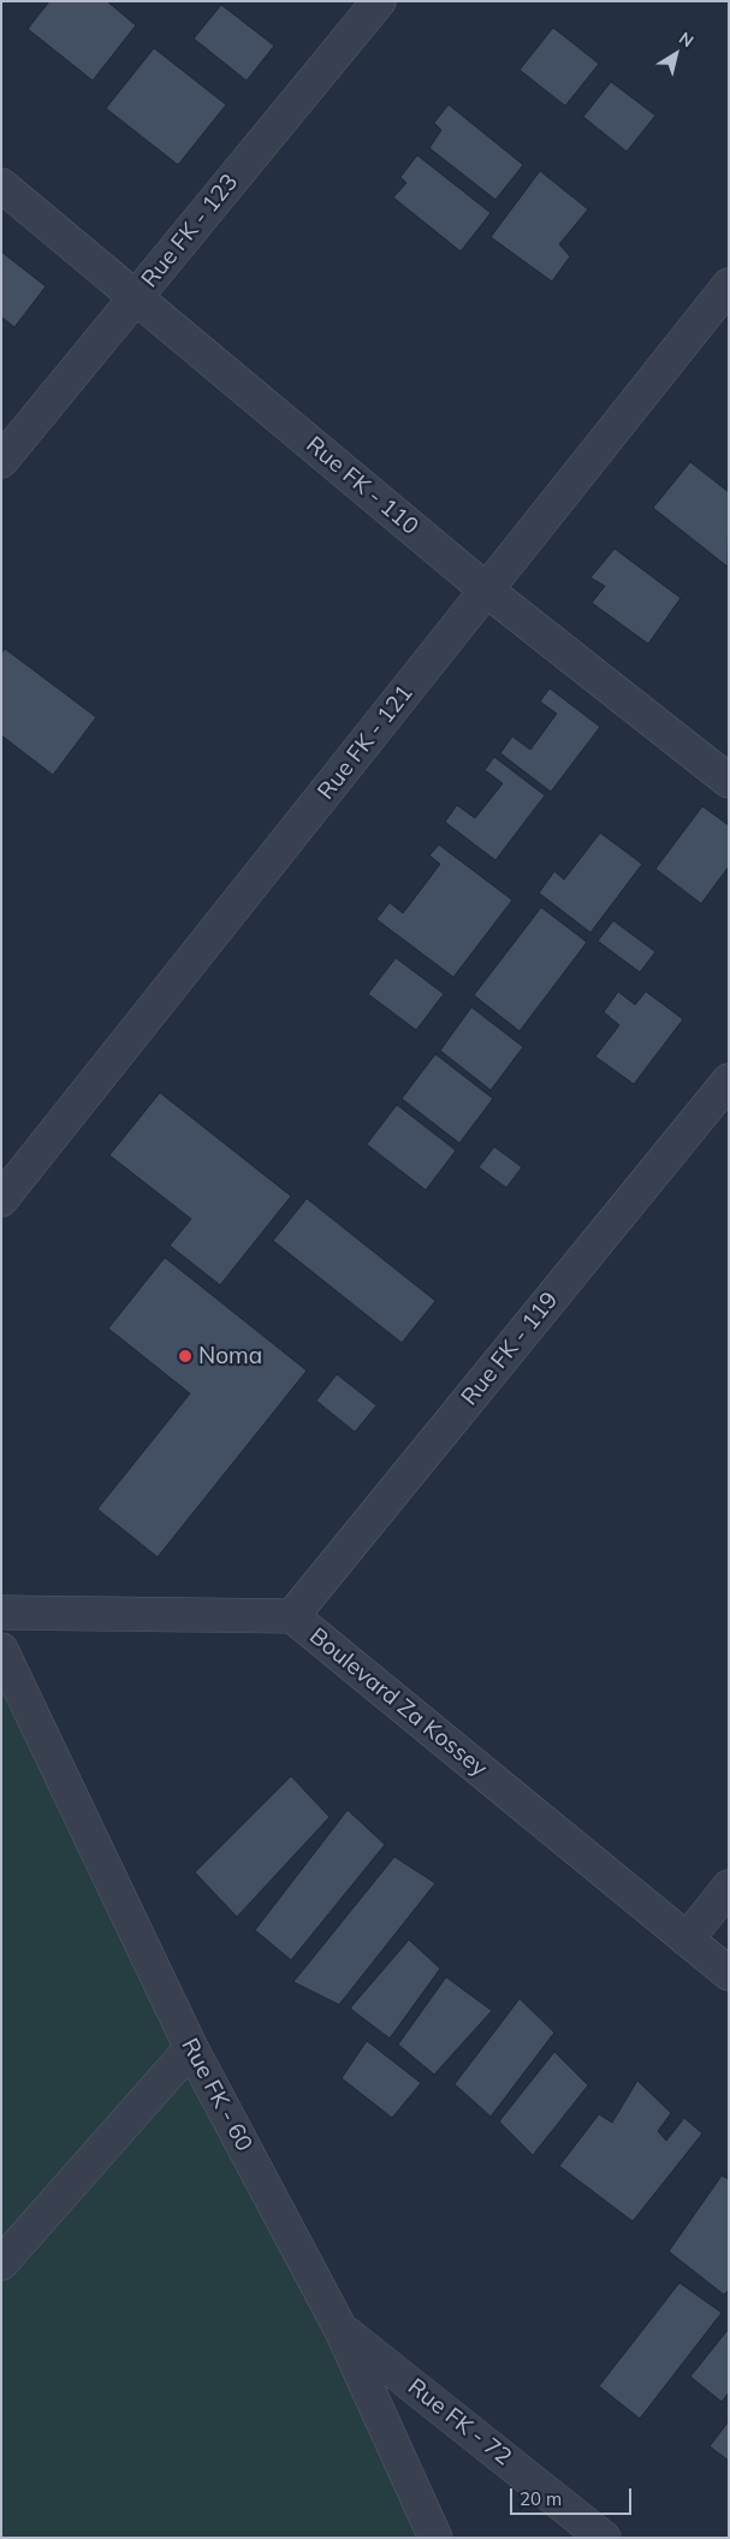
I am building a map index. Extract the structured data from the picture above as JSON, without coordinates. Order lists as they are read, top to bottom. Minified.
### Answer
{"streets":{"street":["Rue FK - 123","Rue FK - 110","Rue FK - 121","Rue FK - 119","Boulevard Za Kossey","Rue FK - 60","Rue FK - 72"]},"crossings":[["Rue FK - 123","Rue FK - 110"],["Rue FK - 110","Rue FK - 121"],["Rue FK - 119","Boulevard Za Kossey"],["Rue FK - 60","Rue FK - 72"]],"places":["Noma"],"scale_bar":"20 m","north":"top right"}
